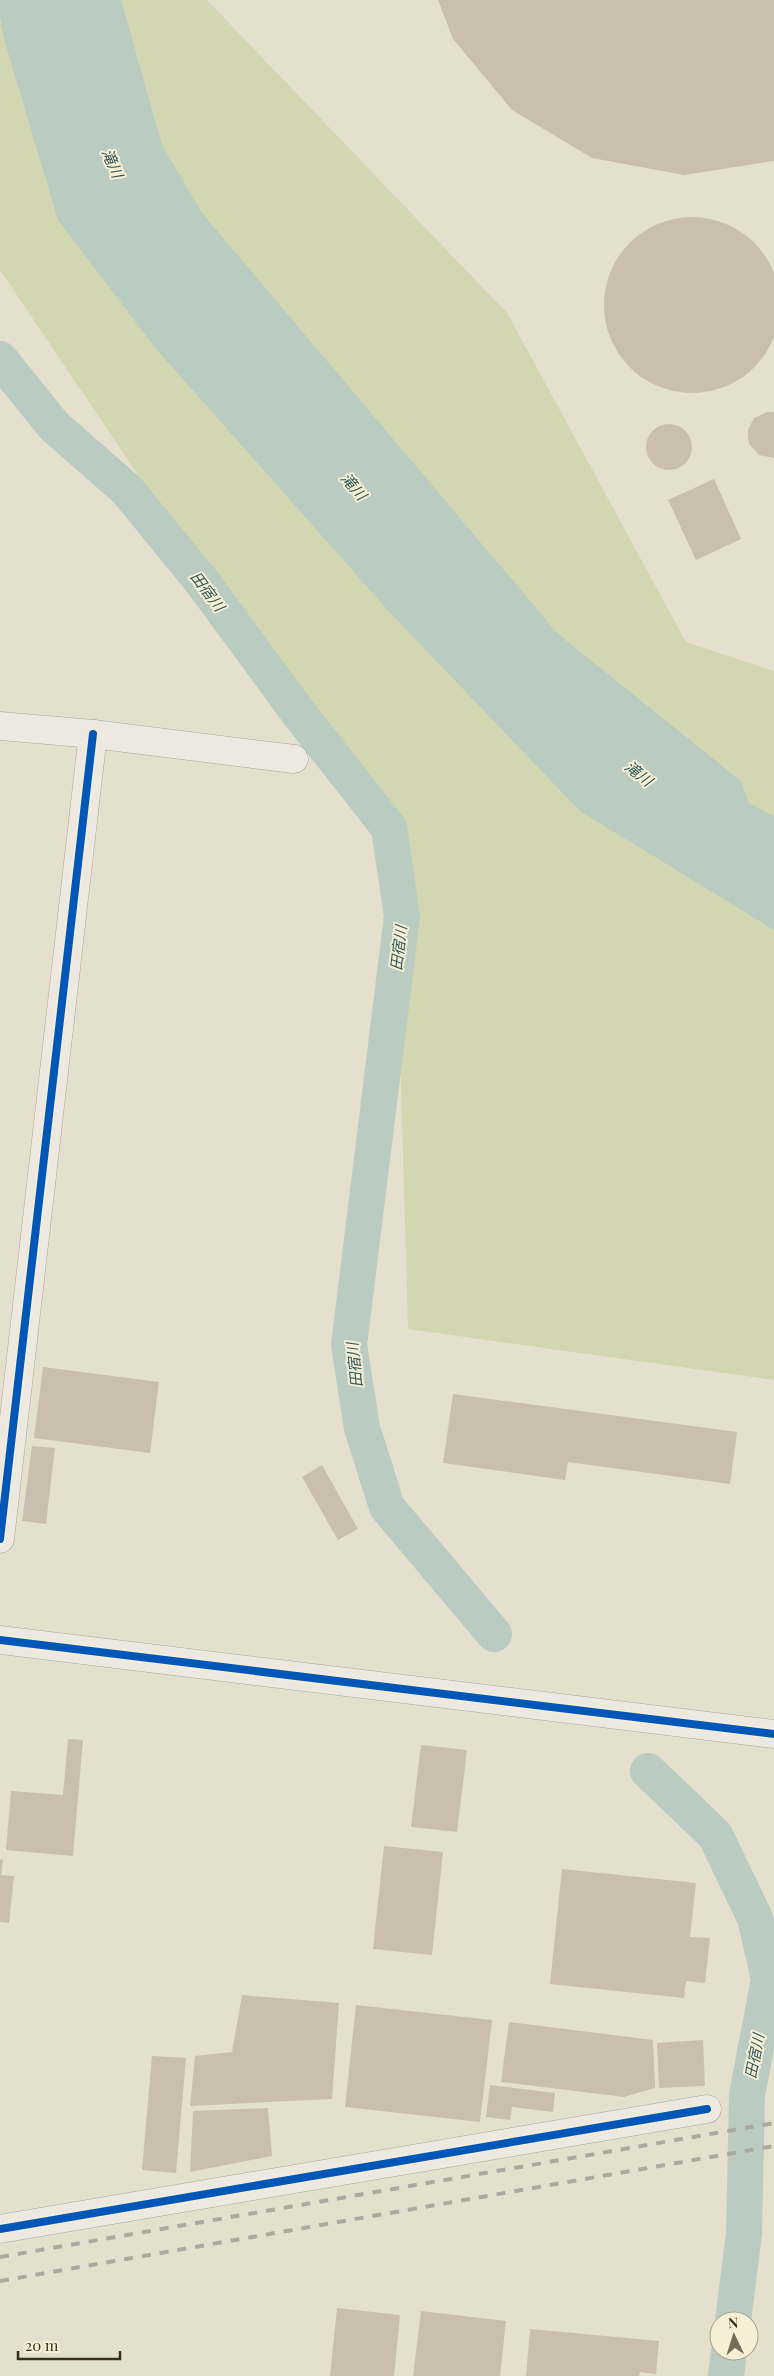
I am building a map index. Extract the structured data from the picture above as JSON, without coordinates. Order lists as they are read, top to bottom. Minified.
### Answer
{"water":["滝川","田宿川"],"scale_bar":"20 m","north":"top"}
